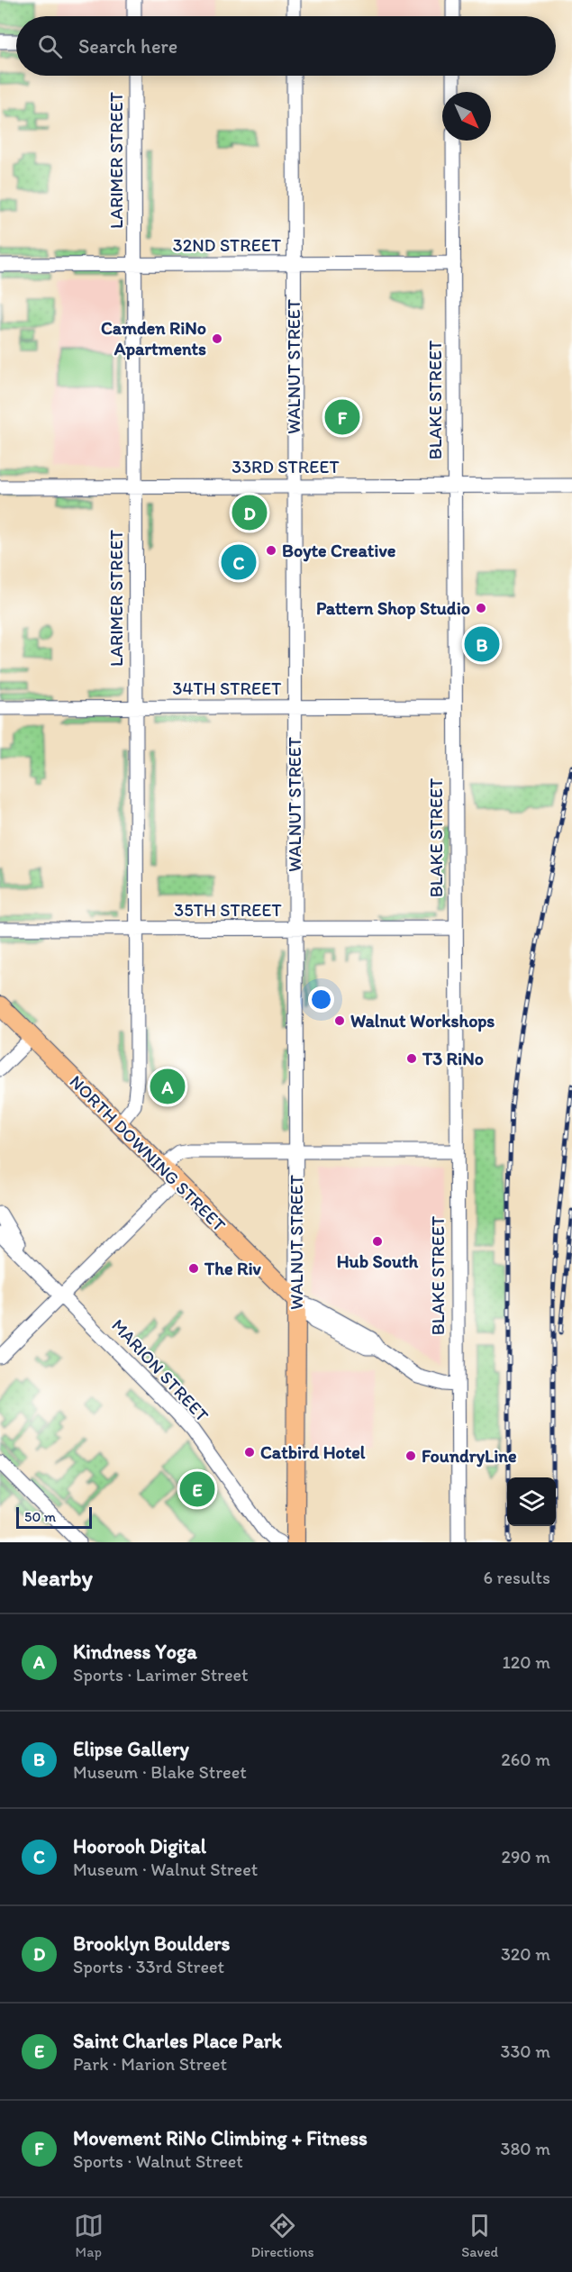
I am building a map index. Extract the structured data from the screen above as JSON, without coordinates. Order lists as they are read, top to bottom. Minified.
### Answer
{"streets":{"main road":["WALNUT STREET","NORTH DOWNING STREET"],"street":["LARIMER STREET","32ND STREET","BLAKE STREET","33RD STREET","34TH STREET","35TH STREET","MARION STREET"]},"crossings":[["LARIMER STREET","32ND STREET"],["LARIMER STREET","33RD STREET"],["LARIMER STREET","34TH STREET"],["LARIMER STREET","35TH STREET"],["LARIMER STREET","NORTH DOWNING STREET"],["32ND STREET","WALNUT STREET"],["32ND STREET","BLAKE STREET"],["WALNUT STREET","33RD STREET"],["WALNUT STREET","34TH STREET"],["WALNUT STREET","35TH STREET"],["WALNUT STREET","NORTH DOWNING STREET"],["BLAKE STREET","33RD STREET"],["BLAKE STREET","34TH STREET"],["BLAKE STREET","35TH STREET"],["BLAKE STREET","NORTH DOWNING STREET"]],"places":["Camden RiNo Apartments","Boyte Creative","Pattern Shop Studio","Walnut Workshops","T3 RiNo","Hub South","The Riv","Catbird Hotel","FoundryLine"],"scale_bar":"50 m","north":"bottom right","page":{"search":"Search here","pins":["F","D","C","B","A","E"],"scale":"50 m","heading":["Nearby","6 results"],"list":[{"mark":"A","name":"Kindness Yoga","note":"Sports · Larimer Street","value":"120 m"},{"mark":"B","name":"Elipse Gallery","note":"Museum · Blake Street","value":"260 m"},{"mark":"C","name":"Hoorooh Digital","note":"Museum · Walnut Street","value":"290 m"},{"mark":"D","name":"Brooklyn Boulders","note":"Sports · 33rd Street","value":"320 m"},{"mark":"E","name":"Saint Charles Place Park","note":"Park · Marion Street","value":"330 m"},{"mark":"F","name":"Movement RiNo Climbing + Fitness","note":"Sports · Walnut Street","value":"380 m"}],"nav":["Map","Directions","Saved"]}}
